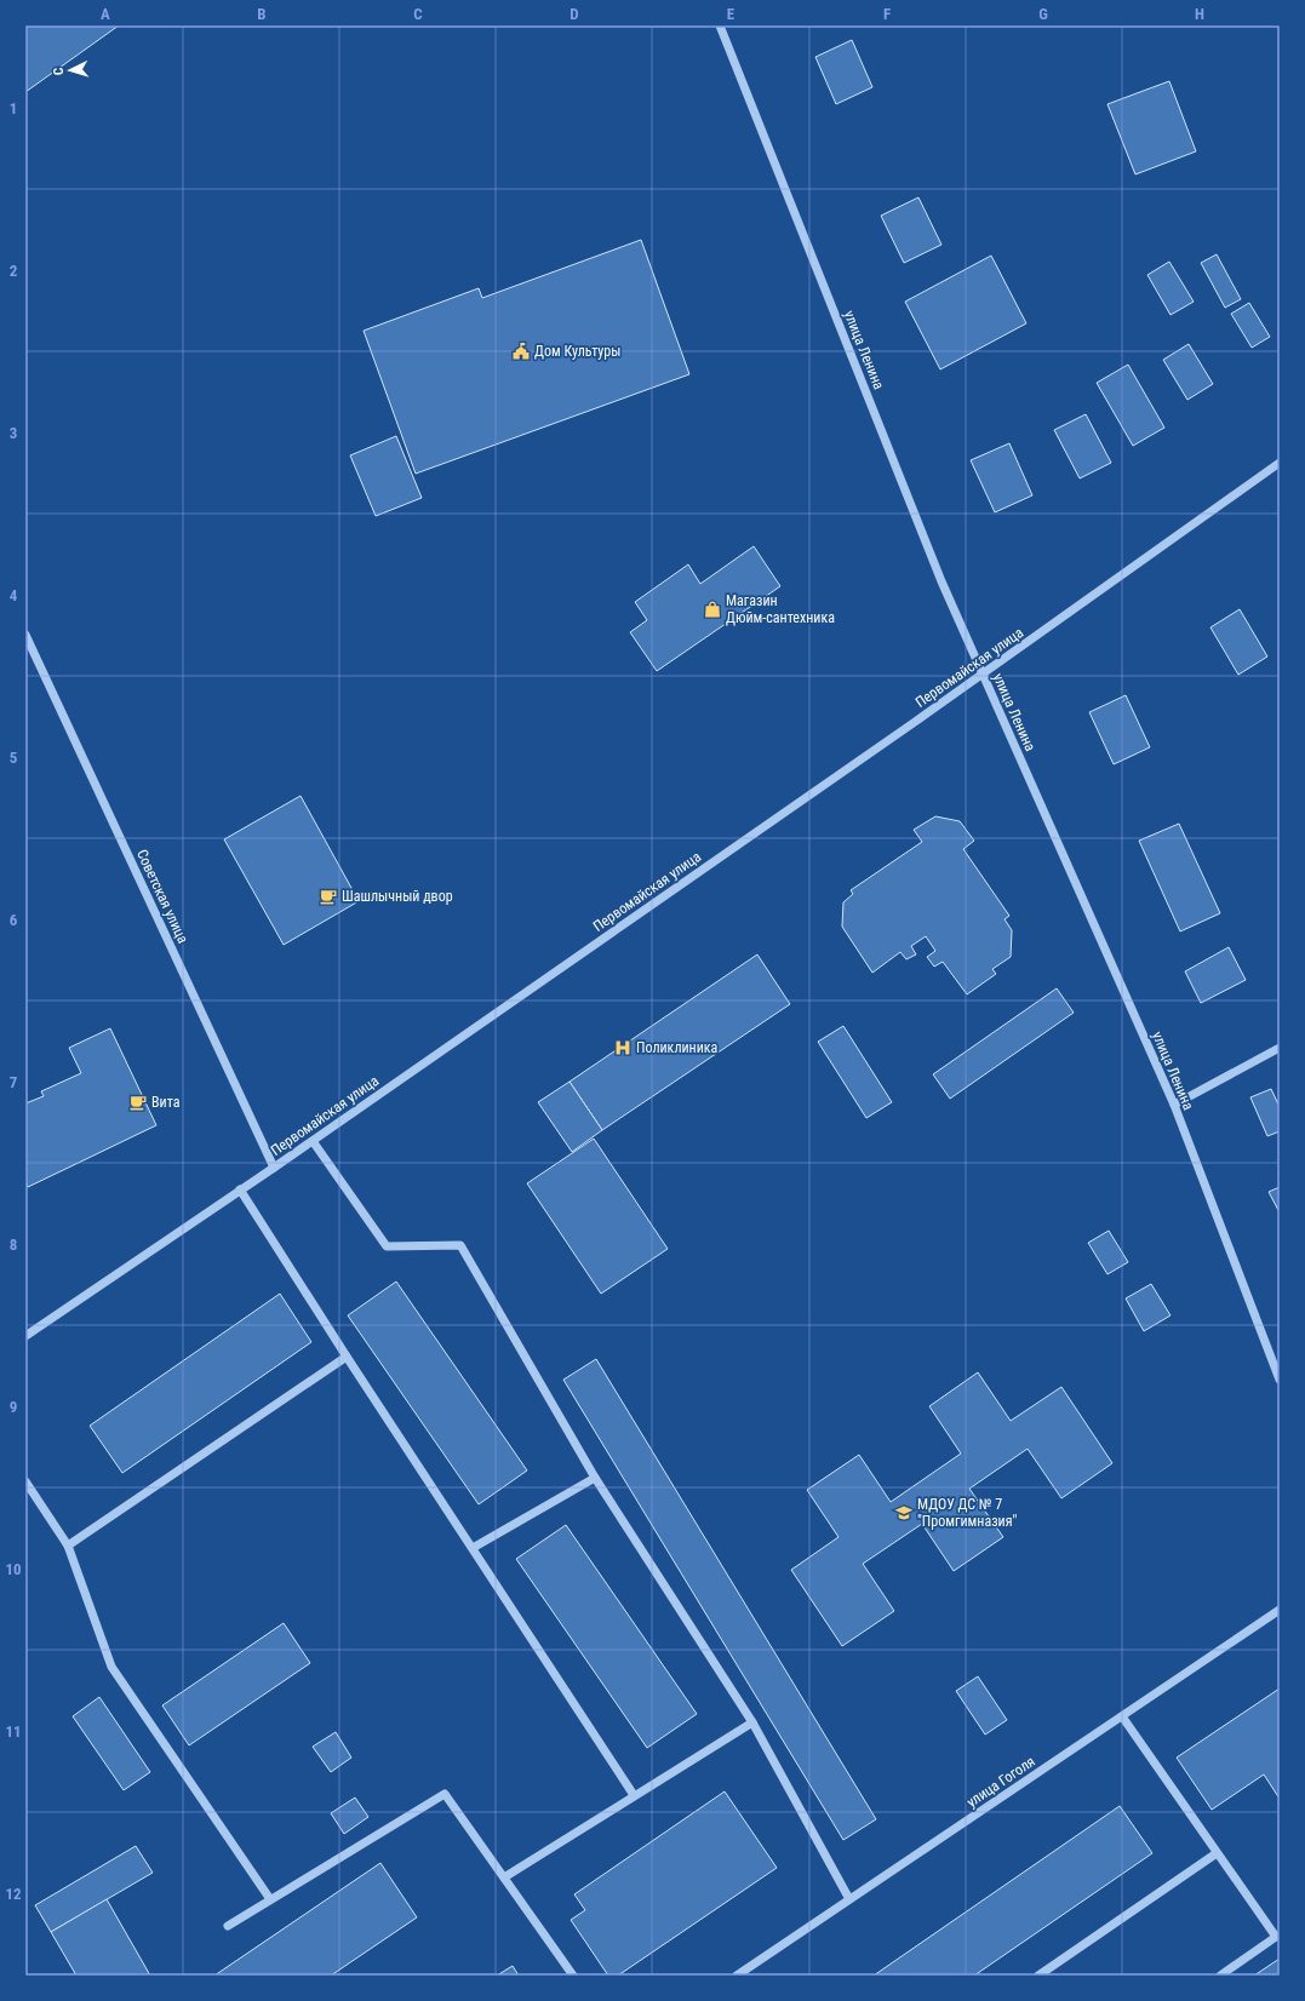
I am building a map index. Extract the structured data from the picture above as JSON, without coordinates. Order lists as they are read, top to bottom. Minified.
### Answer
{"streets":{"street":["улица Ленина","Первомайская улица","Советская улица","улица Гоголя"]},"crossings":[["улица Ленина","Первомайская улица"],["Первомайская улица","Советская улица"]],"places":{"public building":["Дом Культуры"],"shop":["Магазин Дюйм-сантехника"],"cafe":["Шашлычный двор","Вита"],"hospital":["Поликлиника"],"school or university":["МДОУ ДС № 7 \"Промгимназия\""]},"north":"left","grid":{"columns":["A","B","C","D","E","F","G","H"],"rows":["1","2","3","4","5","6","7","8","9","10","11","12"]}}
